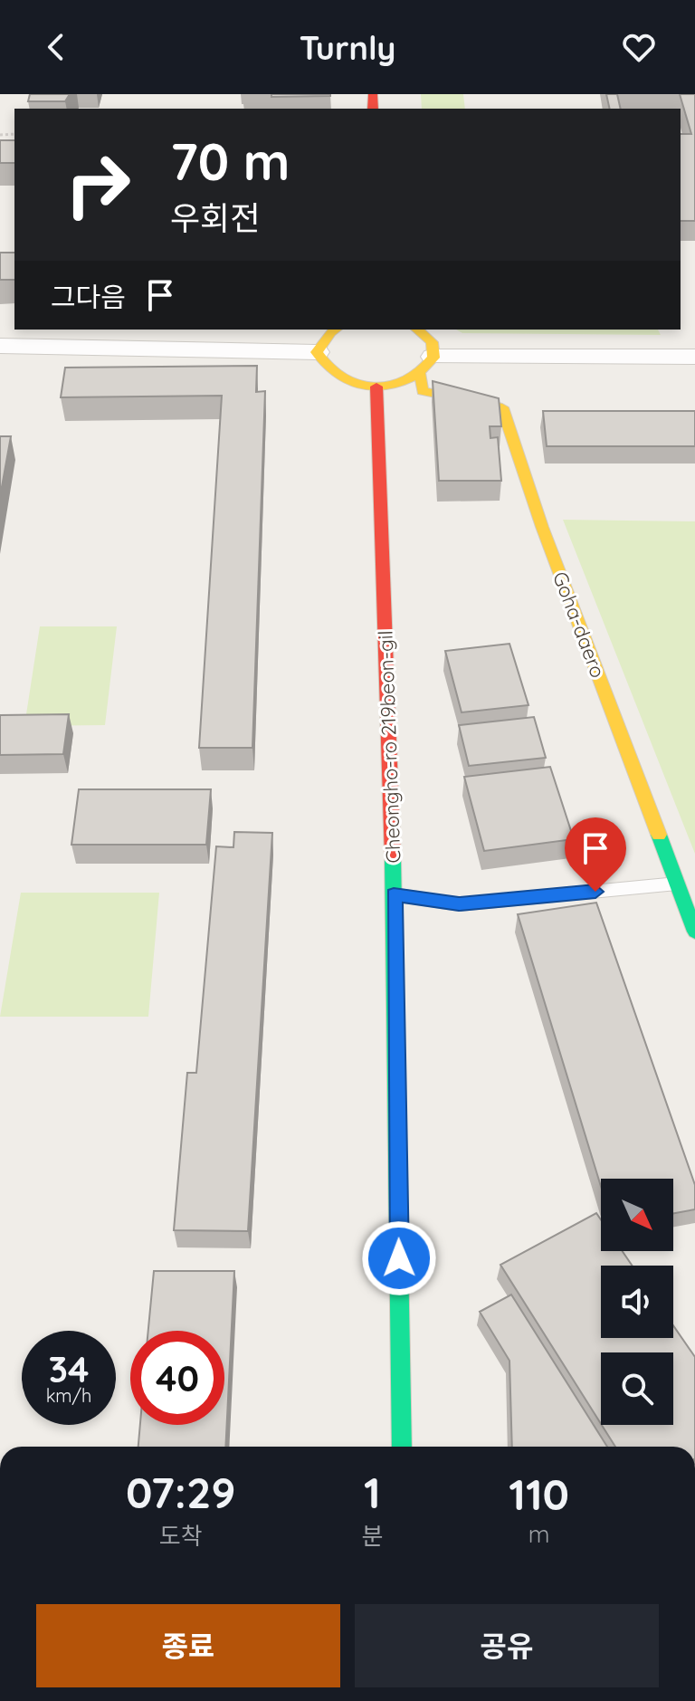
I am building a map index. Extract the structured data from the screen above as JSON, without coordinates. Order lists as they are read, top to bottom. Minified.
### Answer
{"streets":{"street":["Goha-daero","Cheongho-ro 219beon-gil"]},"north":"bottom right","page":{"header":"Turnly","turn":["70 m","우회전"],"then":"그다음","speed":"34 km/h","limit":"40","eta":["07:29","도착","1","분","110","m"],"buttons":["종료","공유"]}}
